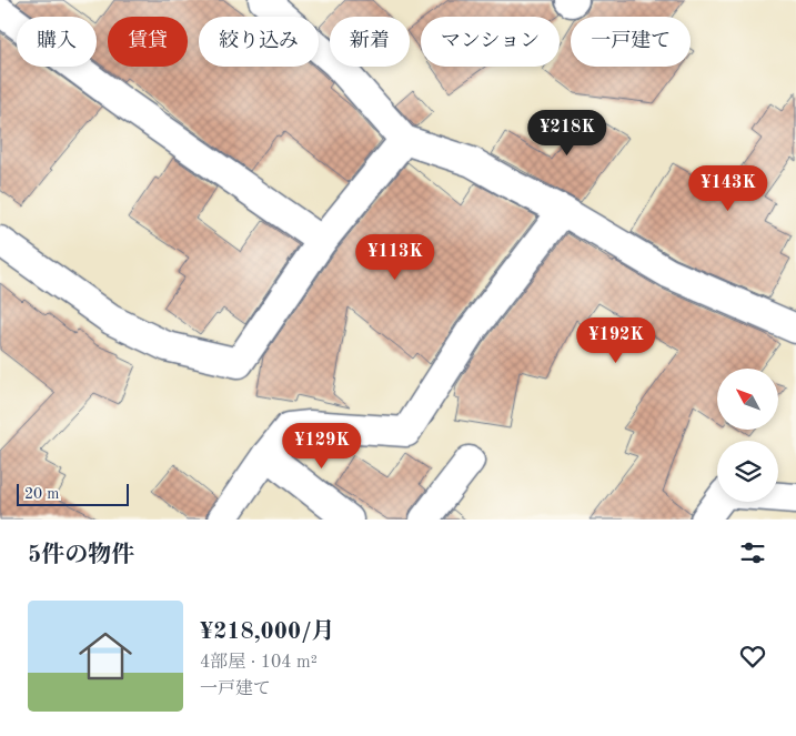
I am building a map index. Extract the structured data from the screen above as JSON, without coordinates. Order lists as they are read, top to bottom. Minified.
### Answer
{"scale_bar":"20 m","north":"top left","page":{"chip":["購入","賃貸","絞り込み","新着","マンション","一戸建て"],"price":["¥218K","¥143K","¥113K","¥192K","¥129K"],"scale":"20 m","heading":"5件の物件","list":[{"name":"¥218,000/月","note":"4部屋 · 104 m² · 一戸建て"}]}}
